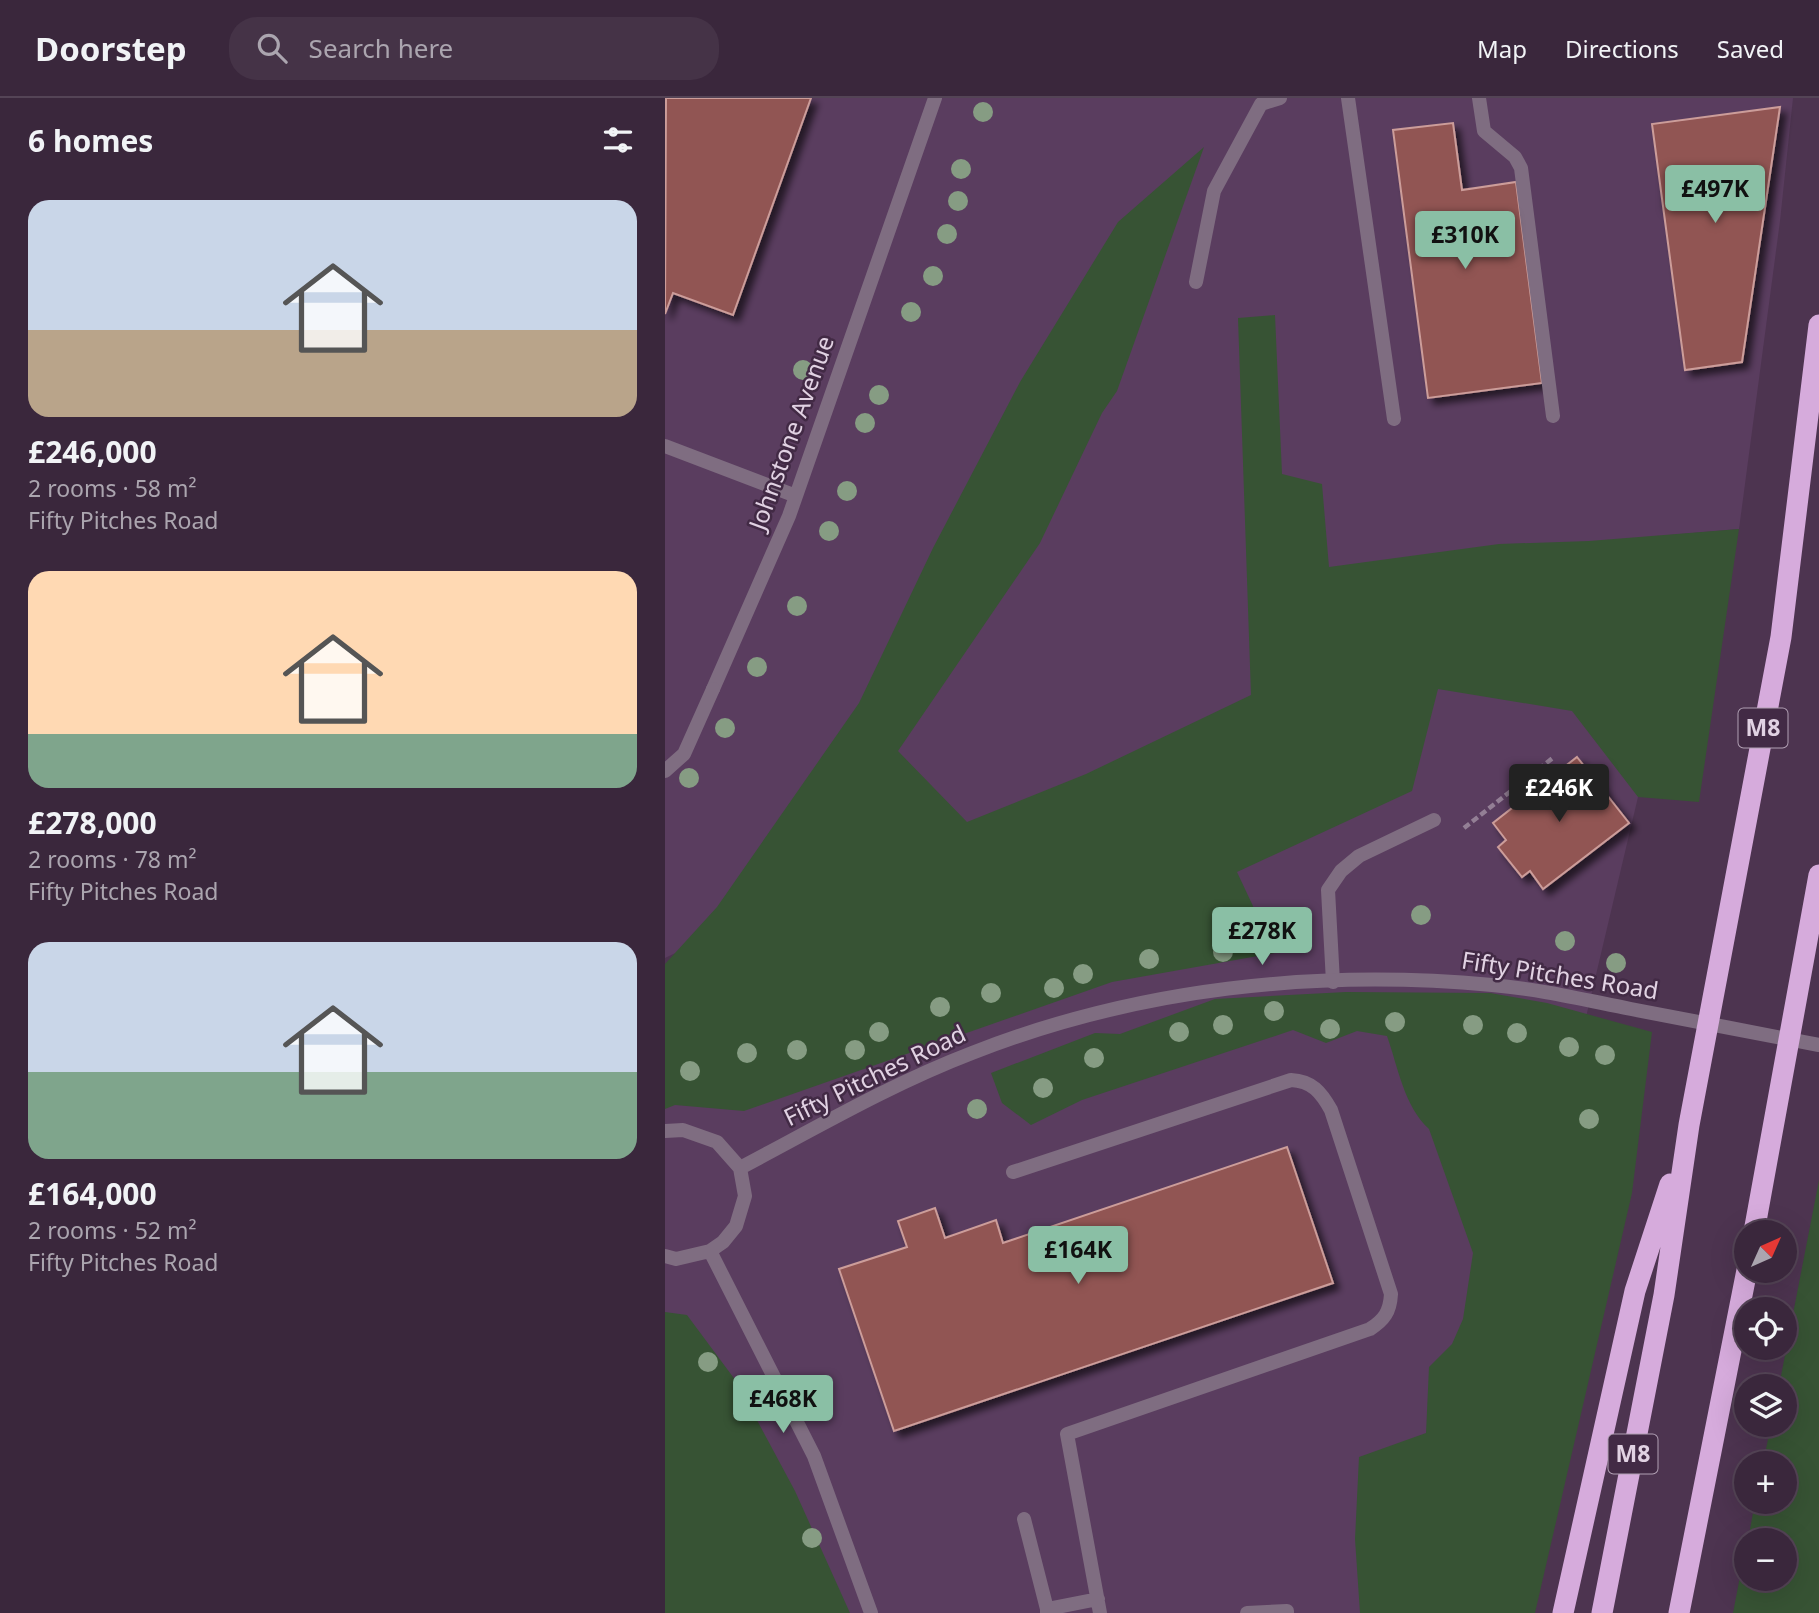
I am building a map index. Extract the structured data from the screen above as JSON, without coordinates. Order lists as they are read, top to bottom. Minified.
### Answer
{"streets":{"highway":["M8"],"street":["Johnstone Avenue","Fifty Pitches Road"]},"north":"top right","page":{"header":"Doorstep","search":"Search here","nav":["Map","Directions","Saved"],"heading":"6 homes","price":["£497K","£310K","£246K","£278K","£164K","£468K"],"list":[{"name":"£246,000","note":"2 rooms · 58 m² · Fifty Pitches Road"},{"name":"£278,000","note":"2 rooms · 78 m² · Fifty Pitches Road"},{"name":"£164,000","note":"2 rooms · 52 m² · Fifty Pitches Road"}],"map_buttons":["+","−"]}}
